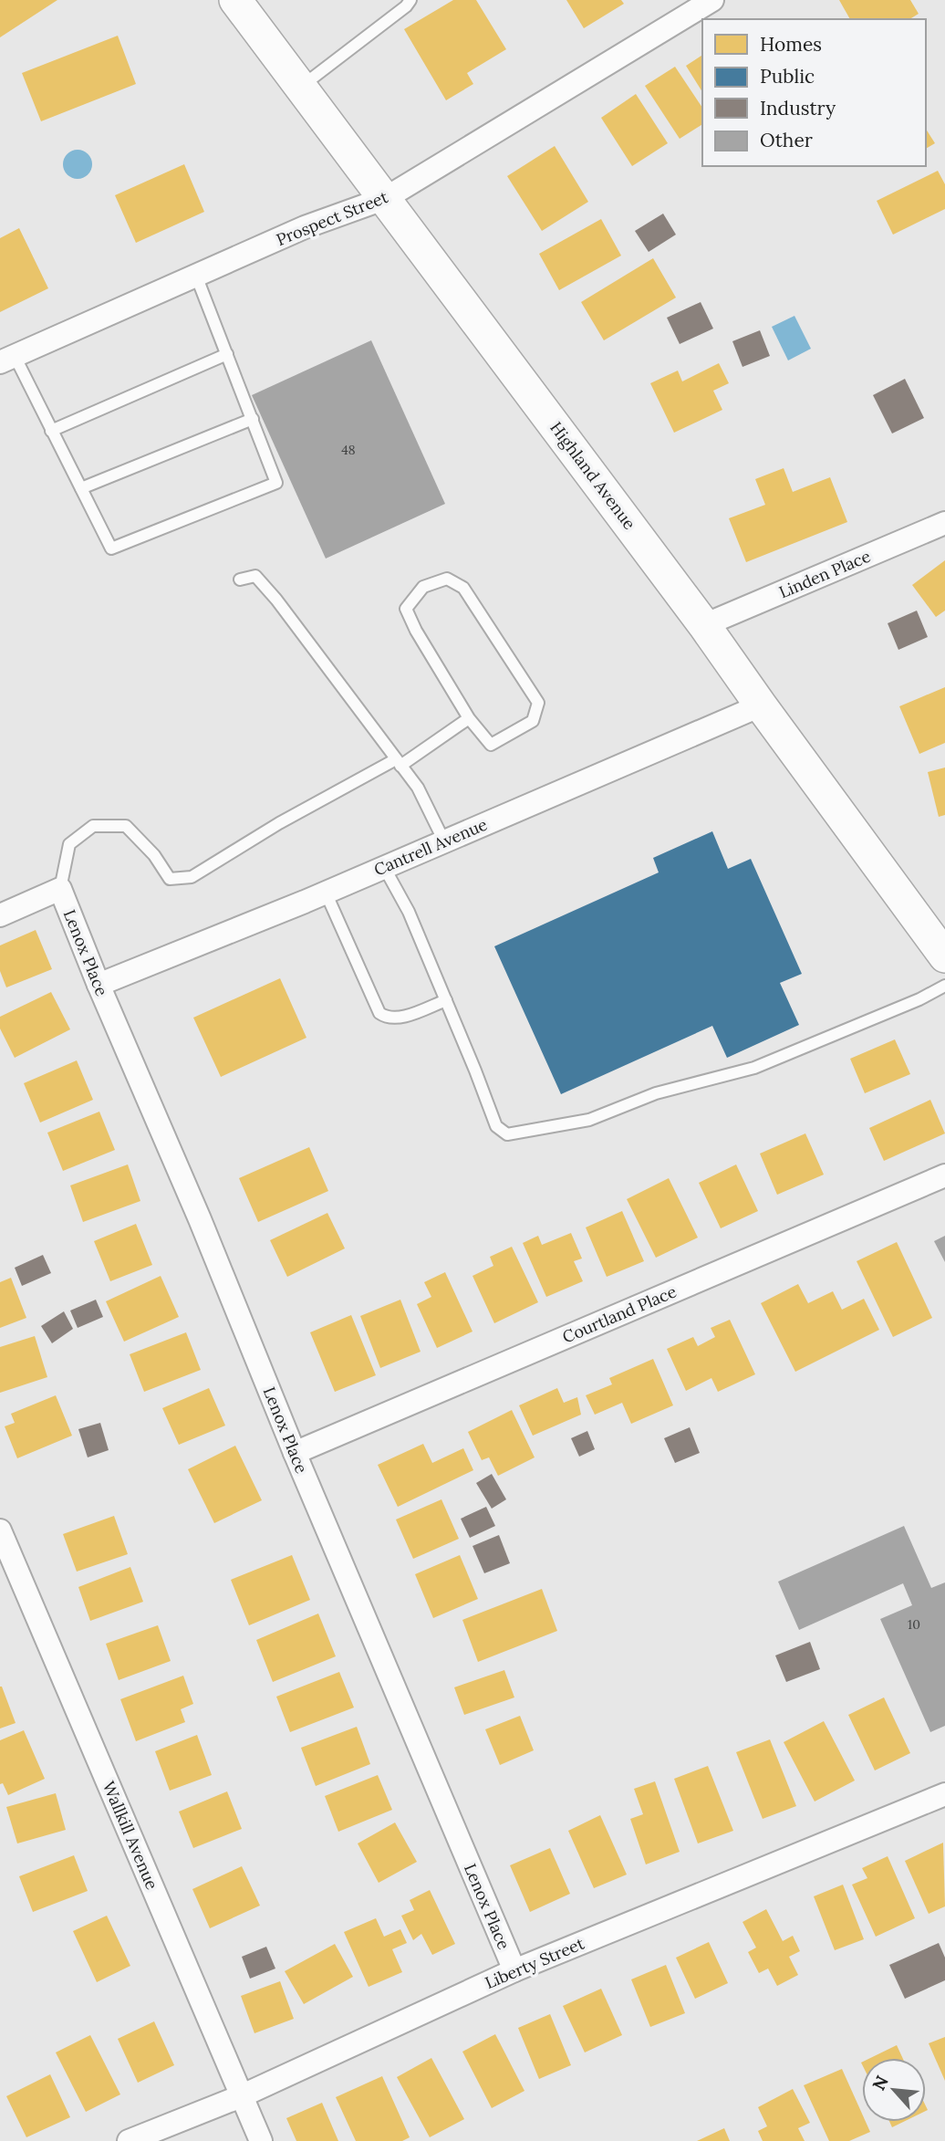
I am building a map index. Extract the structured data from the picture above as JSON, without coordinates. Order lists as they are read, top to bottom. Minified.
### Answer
{"streets":{"street":["Prospect Street","Highland Avenue","Linden Place","Cantrell Avenue","Lenox Place","Courtland Place","Wallkill Avenue","Liberty Street"]},"crossings":[["Prospect Street","Highland Avenue"],["Highland Avenue","Linden Place"],["Highland Avenue","Cantrell Avenue"],["Cantrell Avenue","Lenox Place"],["Lenox Place","Courtland Place"],["Lenox Place","Liberty Street"],["Wallkill Avenue","Liberty Street"]],"house_numbers":["48","10"],"legend":["Homes","Public","Industry","Other"],"north":"top left"}
